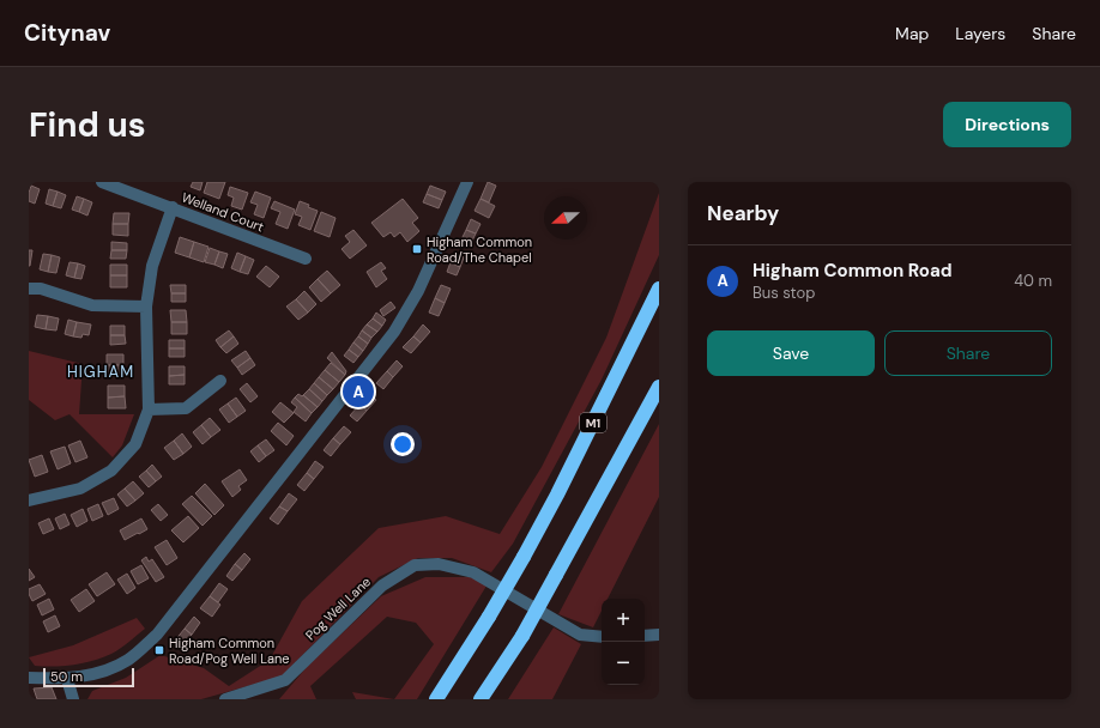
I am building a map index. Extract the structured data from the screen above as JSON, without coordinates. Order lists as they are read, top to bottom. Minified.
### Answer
{"streets":{"highway":["M1"],"street":["Welland Court","Pog Well Lane"]},"districts":["HIGHAM"],"places":{"transit":["Higham Common Road/The Chapel","Higham Common Road/Pog Well Lane"]},"scale_bar":"50 m","north":"left","page":{"header":"Citynav","nav":["Map","Layers","Share"],"buttons":["Directions",["Save","Share"]],"title":"Find us","heading":"Nearby","list":[{"mark":"A","name":"Higham Common Road","note":"Bus stop","value":"40 m"}],"pins":"A","map_buttons":["+","−"],"scale":"50 m"}}
